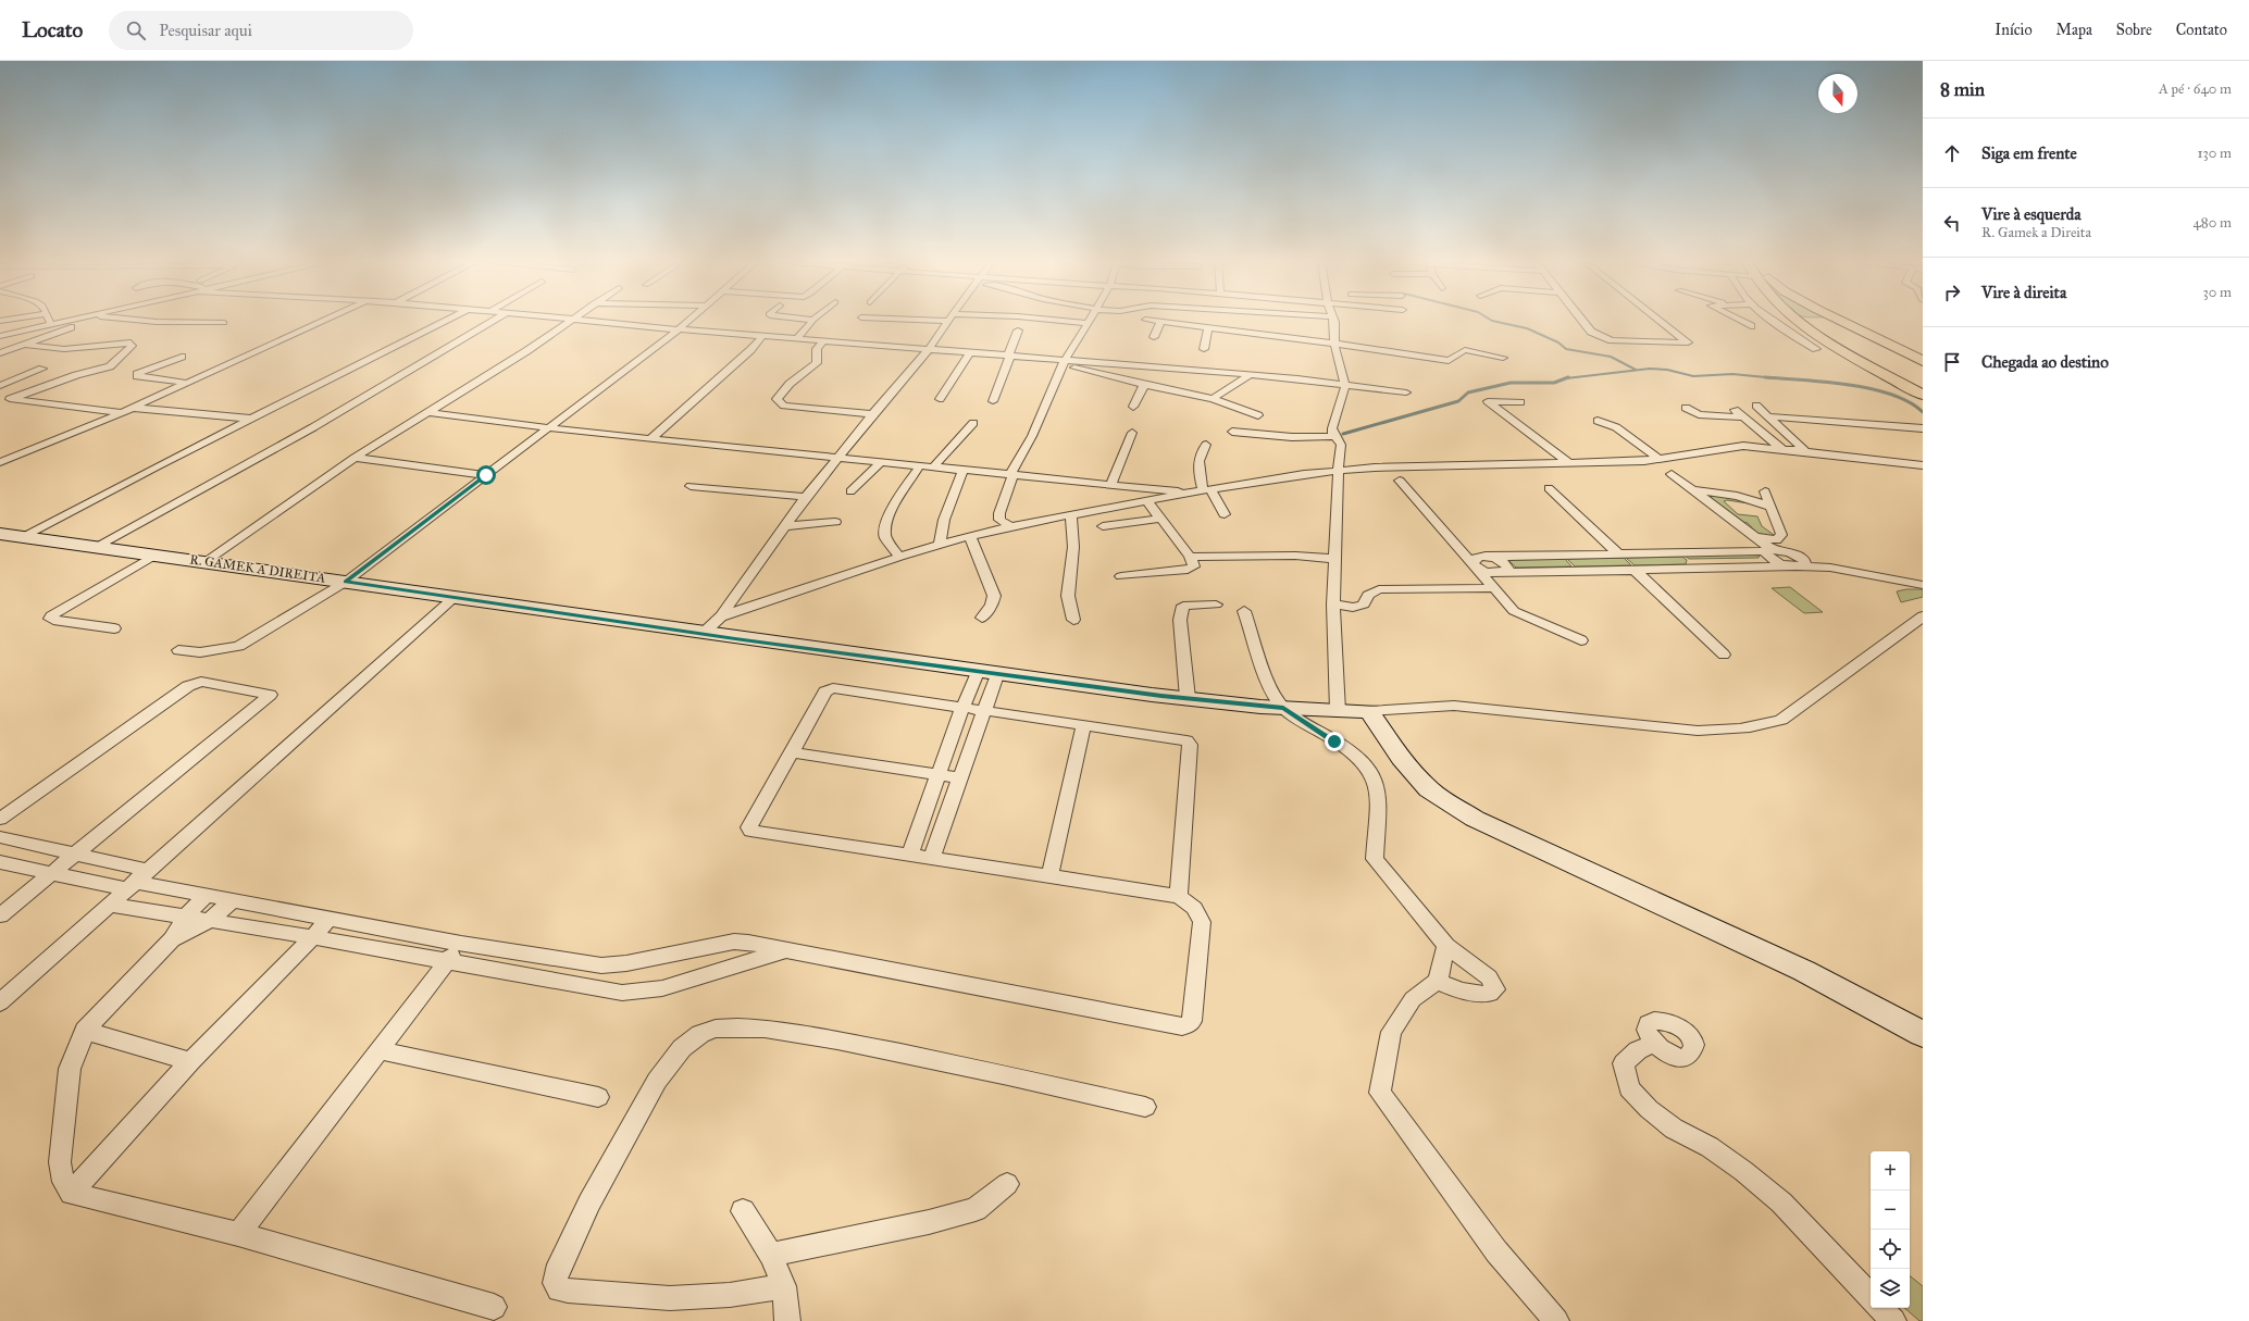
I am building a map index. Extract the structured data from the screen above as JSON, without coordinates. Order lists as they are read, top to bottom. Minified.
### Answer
{"streets":{"main road":["R. GAMEK A DIREITA"]},"north":"bottom","page":{"header":"Locato","search":"Pesquisar aqui","nav":["Início","Mapa","Sobre","Contato"],"heading":["8 min","A pé · 640 m"],"list":[["Siga em frente","130 m"],["Vire à esquerda","R. Gamek a Direita","480 m"],["Vire à direita","30 m"],"Chegada ao destino"],"map_buttons":["+","−"]}}
